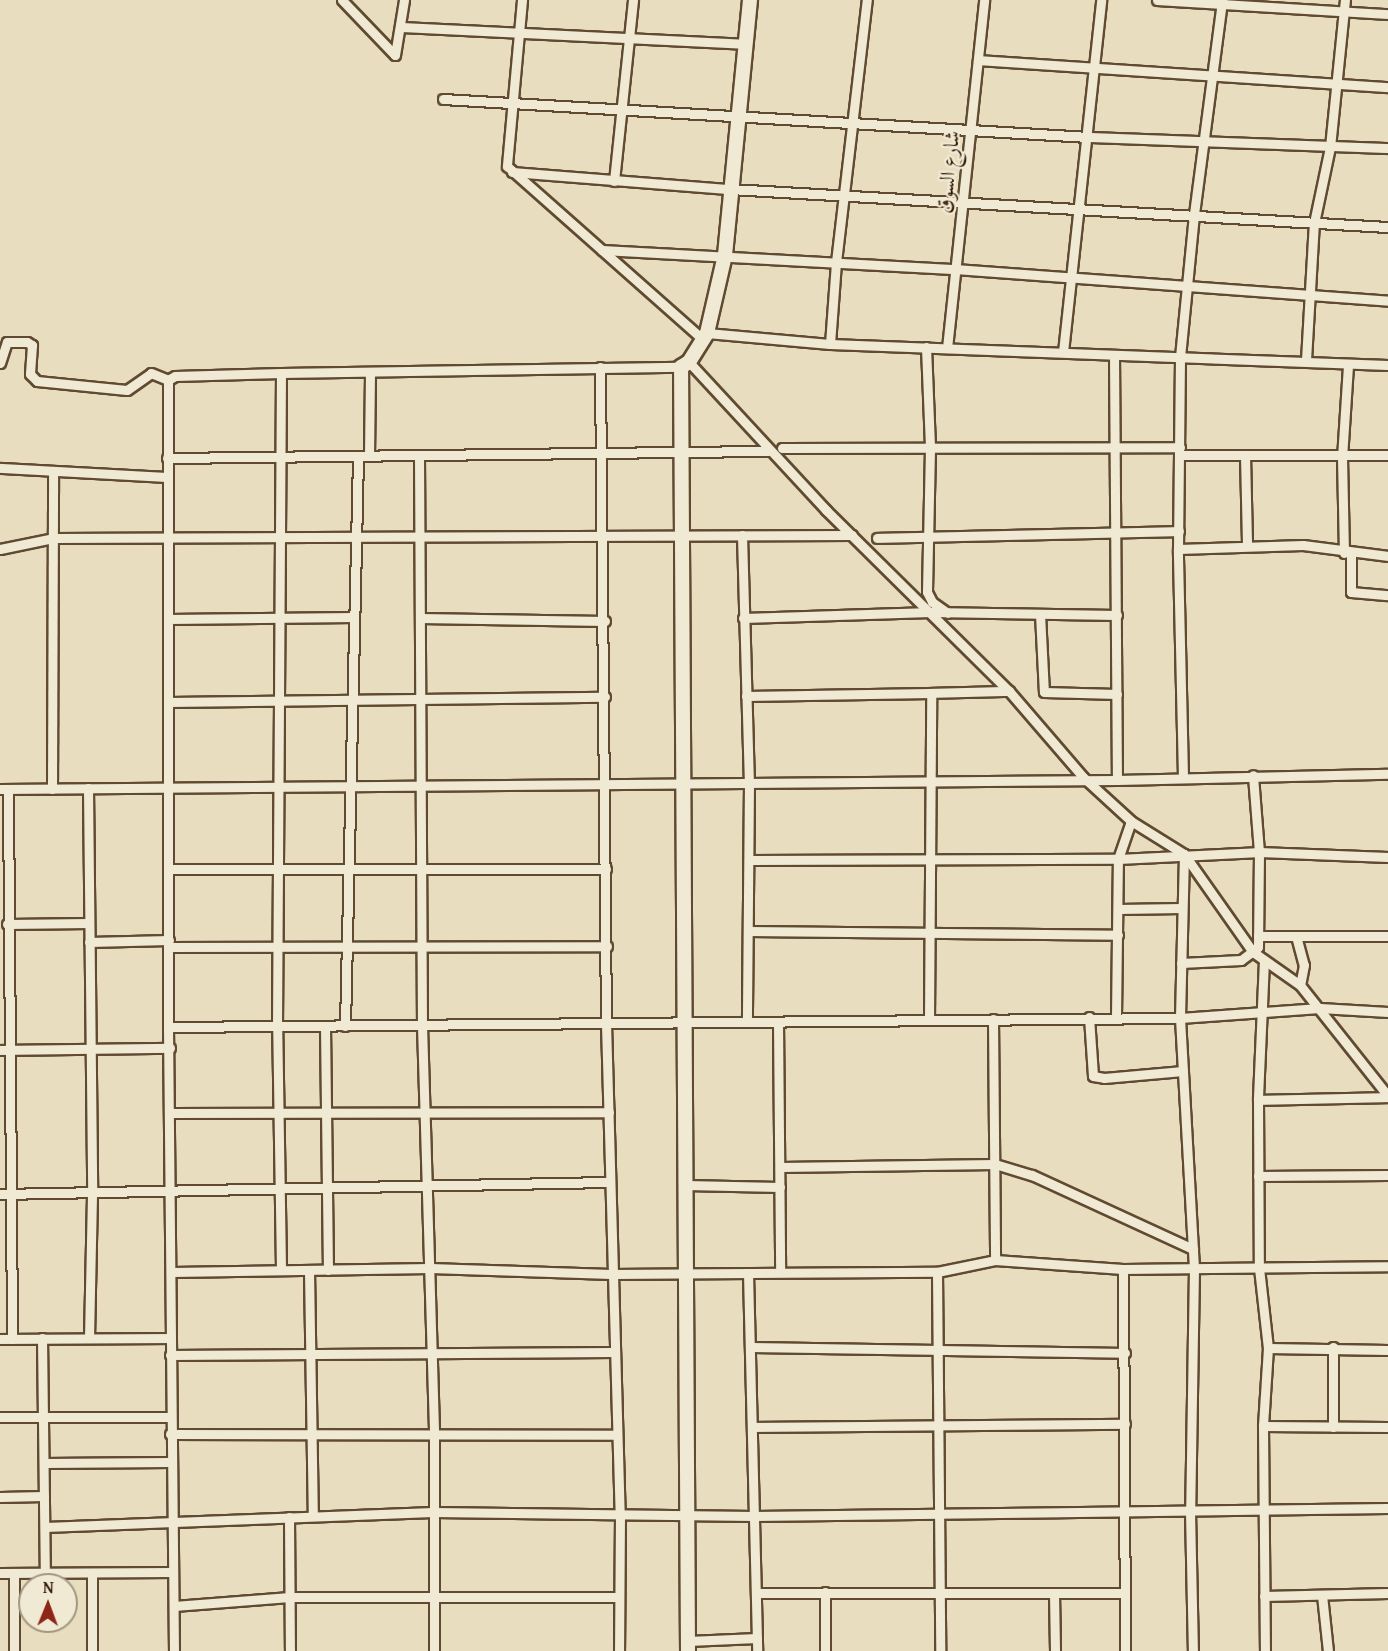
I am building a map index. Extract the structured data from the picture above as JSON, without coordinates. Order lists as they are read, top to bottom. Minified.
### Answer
{"streets":{"street":["شارع السوق"]},"north":"top"}
